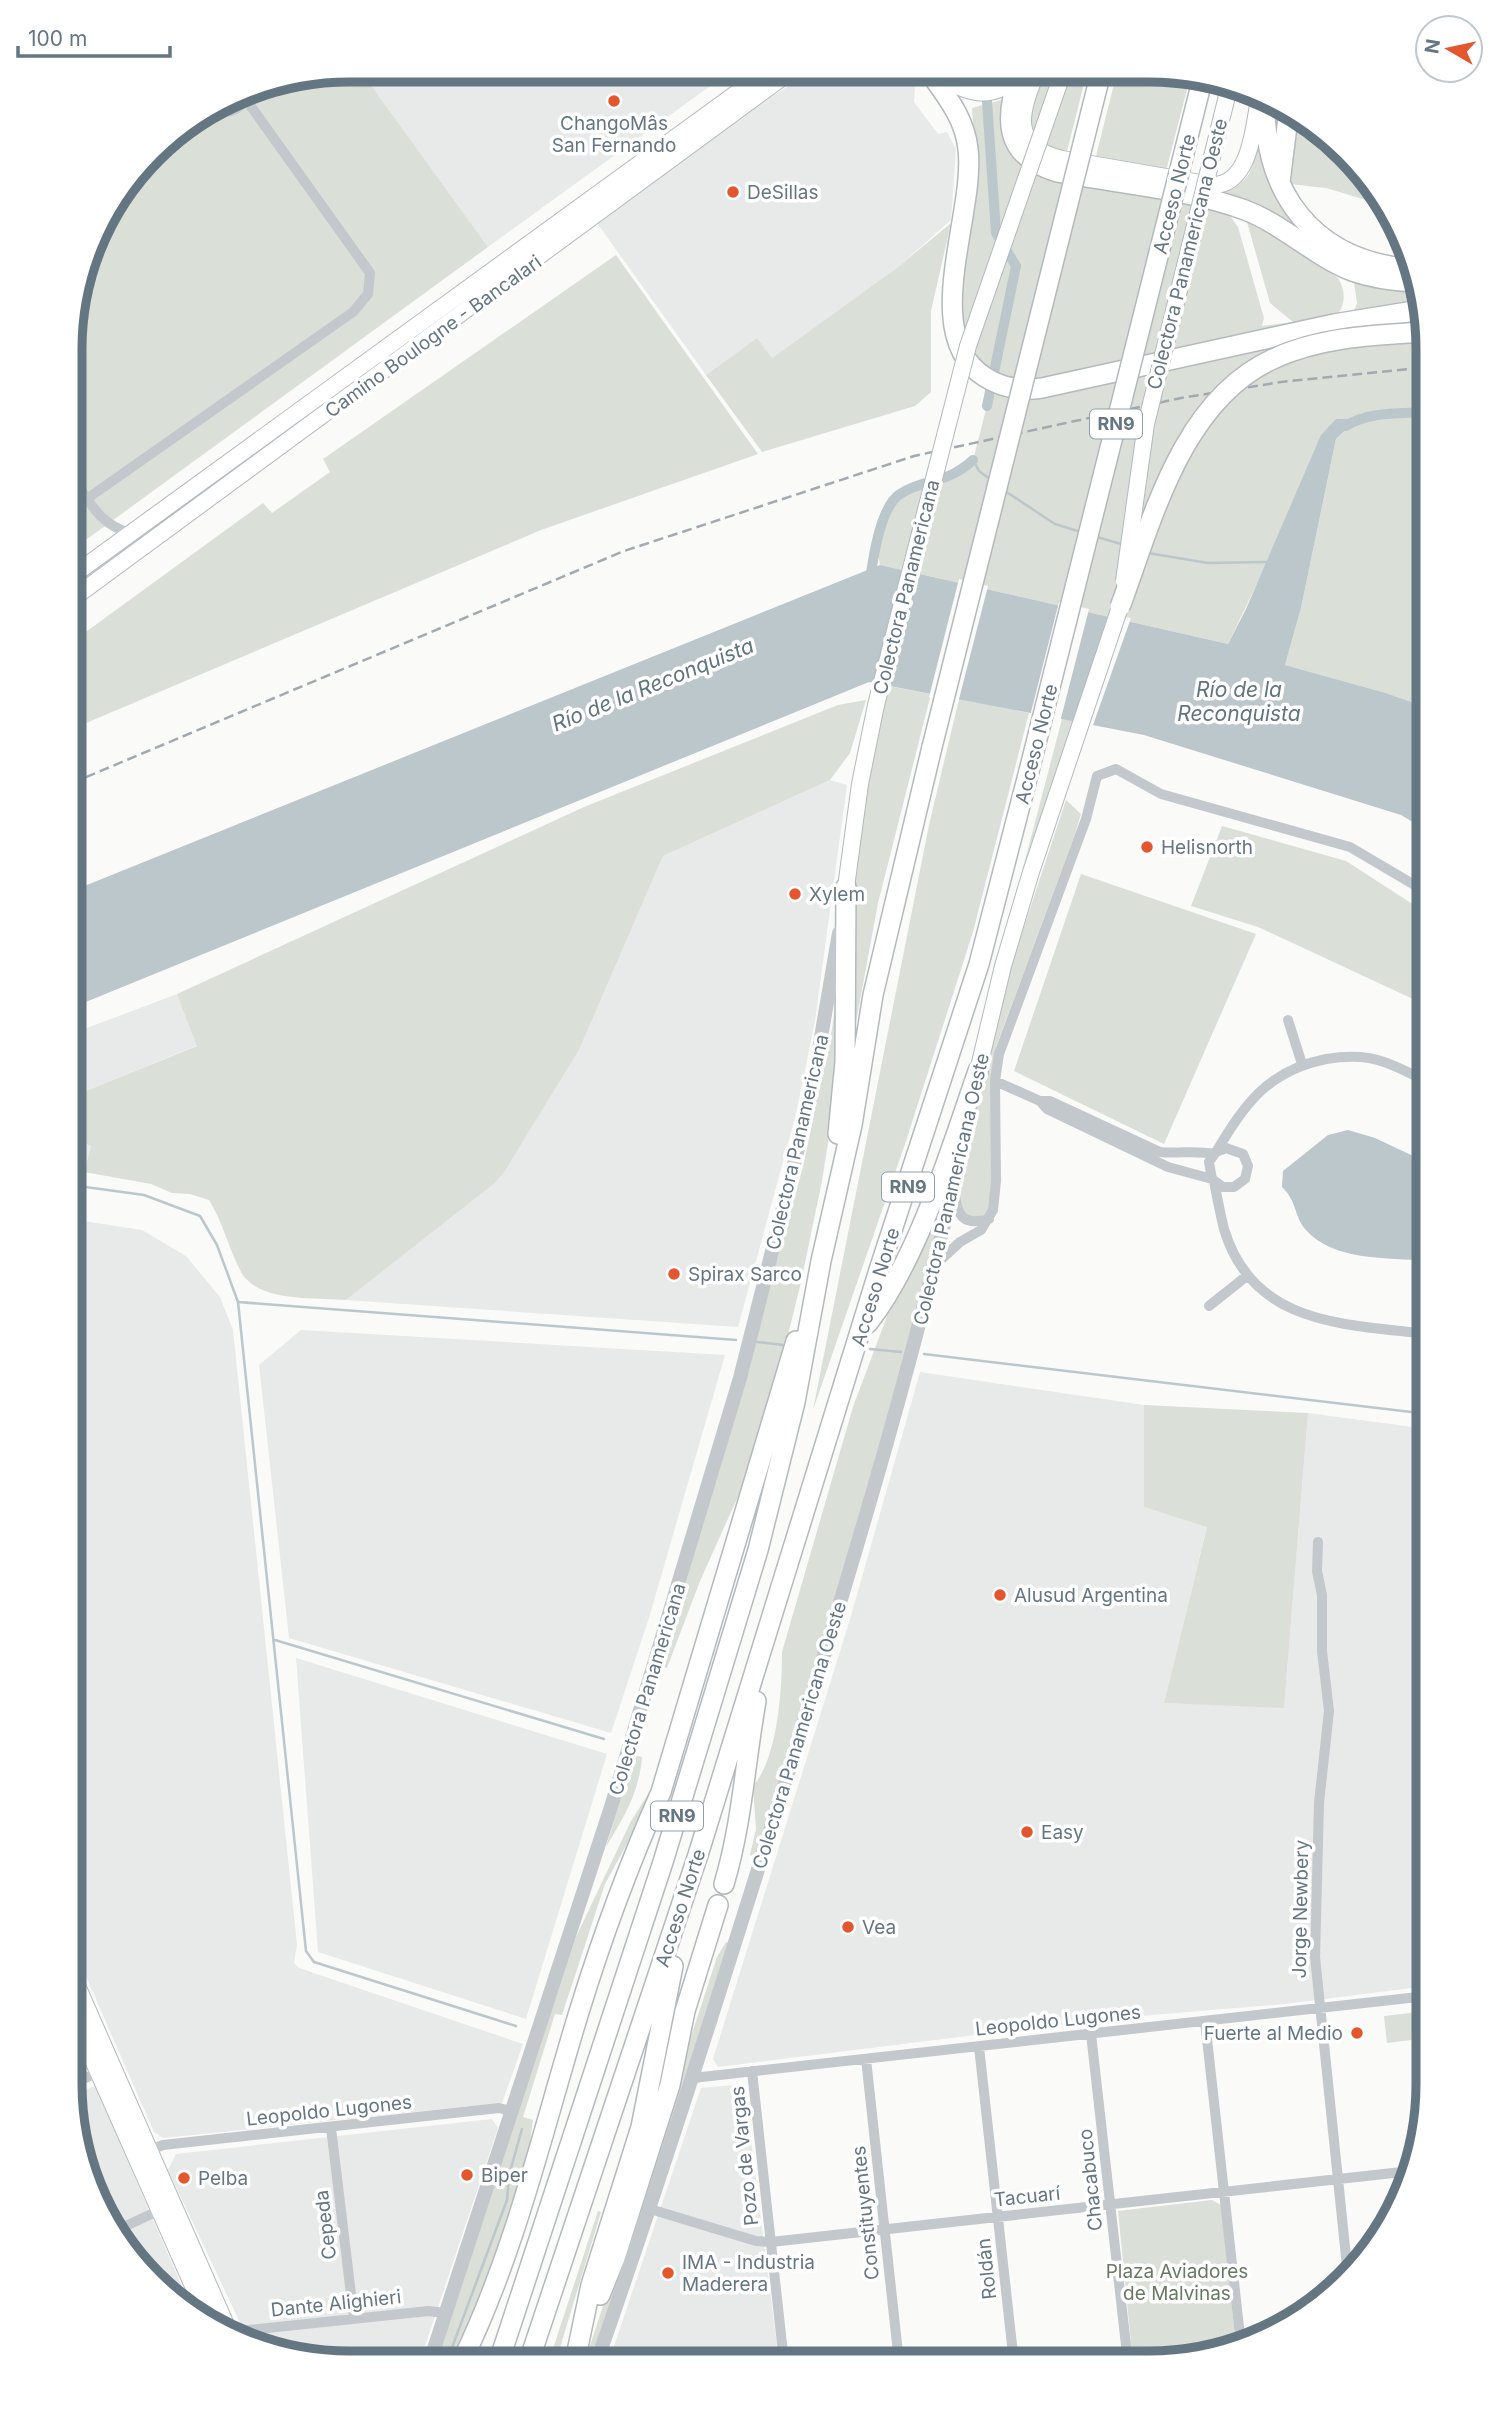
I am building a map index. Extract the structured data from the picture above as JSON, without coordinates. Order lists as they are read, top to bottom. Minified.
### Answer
{"streets":{"highway":["Acceso Norte","RN9"],"main road":["Colectora Panamericana Oeste","Camino Boulogne - Bancalari","Colectora Panamericana"],"street":["Jorge Newbery","Leopoldo Lugones","Pozo de Vargas","Chacabuco","Tacuarí","Constituyentes","Cepeda","Roldán","Dante Alighieri"]},"crossings":[["Colectora Panamericana Oeste","Leopoldo Lugones"],["Colectora Panamericana Oeste","Tacuarí"],["Colectora Panamericana","Leopoldo Lugones"],["Colectora Panamericana","Dante Alighieri"],["Jorge Newbery","Leopoldo Lugones"],["Jorge Newbery","Tacuarí"],["Leopoldo Lugones","Pozo de Vargas"],["Leopoldo Lugones","Chacabuco"],["Leopoldo Lugones","Constituyentes"],["Leopoldo Lugones","Cepeda"],["Leopoldo Lugones","Roldán"],["Pozo de Vargas","Tacuarí"],["Chacabuco","Tacuarí"],["Tacuarí","Constituyentes"],["Tacuarí","Roldán"],["Cepeda","Dante Alighieri"]],"water":["Río de la Reconquista"],"parks":["Plaza Aviadores de Malvinas"],"places":["ChangoMâs San Fernando","DeSillas","Helisnorth","Xylem","Spirax Sarco","Alusud Argentina","Easy","Vea","Fuerte al Medio","Biper","Pelba","IMA - Industria Maderera"],"scale_bar":"100 m","north":"left"}
